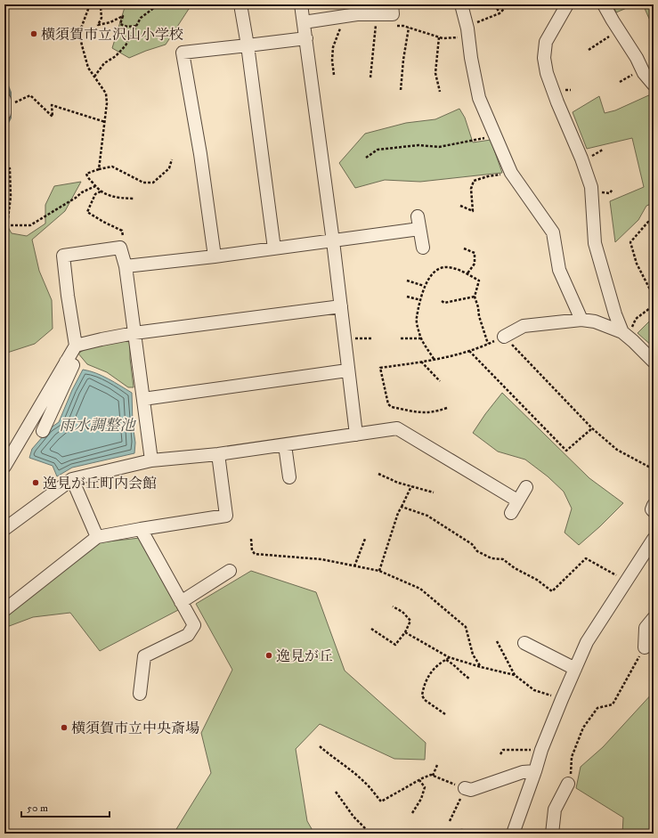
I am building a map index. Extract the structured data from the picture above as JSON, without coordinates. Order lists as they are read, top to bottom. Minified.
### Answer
{"water":["雨水調整池"],"places":["横須賀市立沢山小学校","逸見が丘町内会館","逸見が丘","横須賀市立中央斎場"],"scale_bar":"50 m"}
